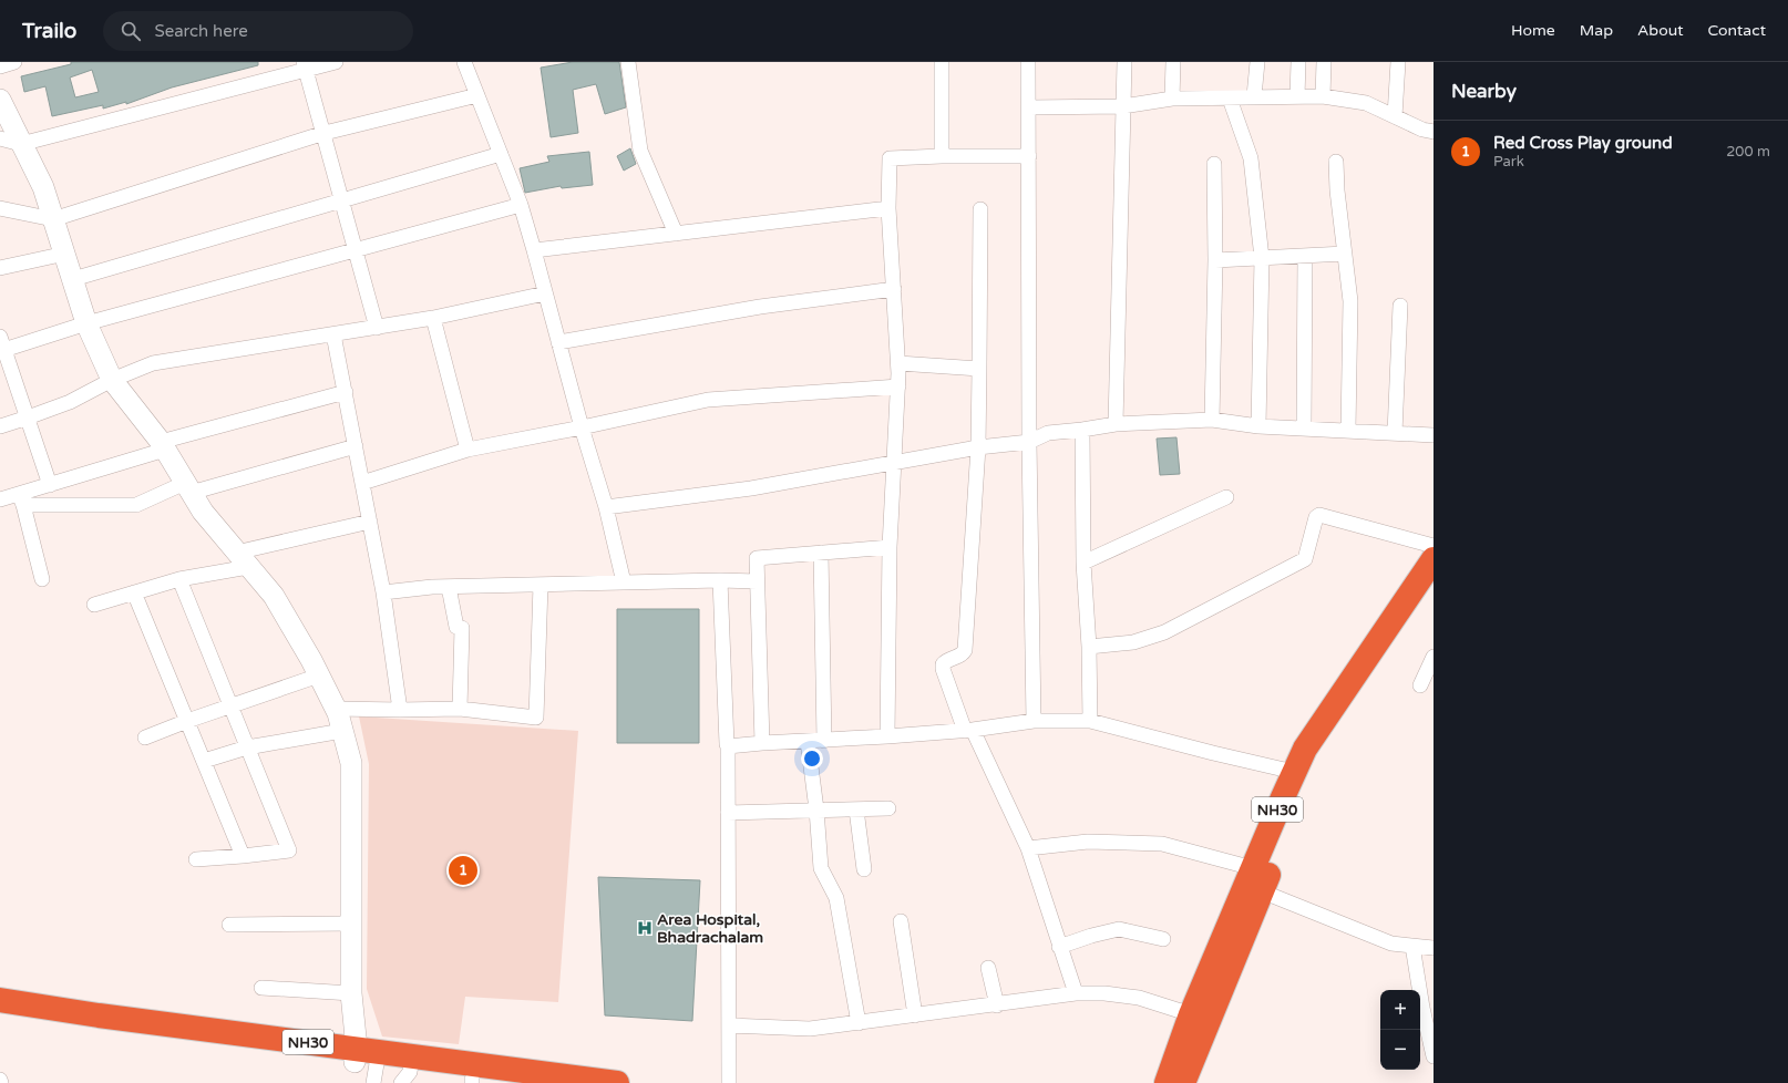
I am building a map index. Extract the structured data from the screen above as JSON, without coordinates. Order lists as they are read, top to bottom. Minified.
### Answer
{"streets":{"highway":["NH30"]},"places":{"hospital":["Area Hospital, Bhadrachalam"]},"page":{"header":"Trailo","search":"Search here","nav":["Home","Map","About","Contact"],"heading":"Nearby","list":[{"mark":"1","name":"Red Cross Play ground","note":"Park","value":"200 m"}],"pins":"1","map_buttons":["+","−"]}}
